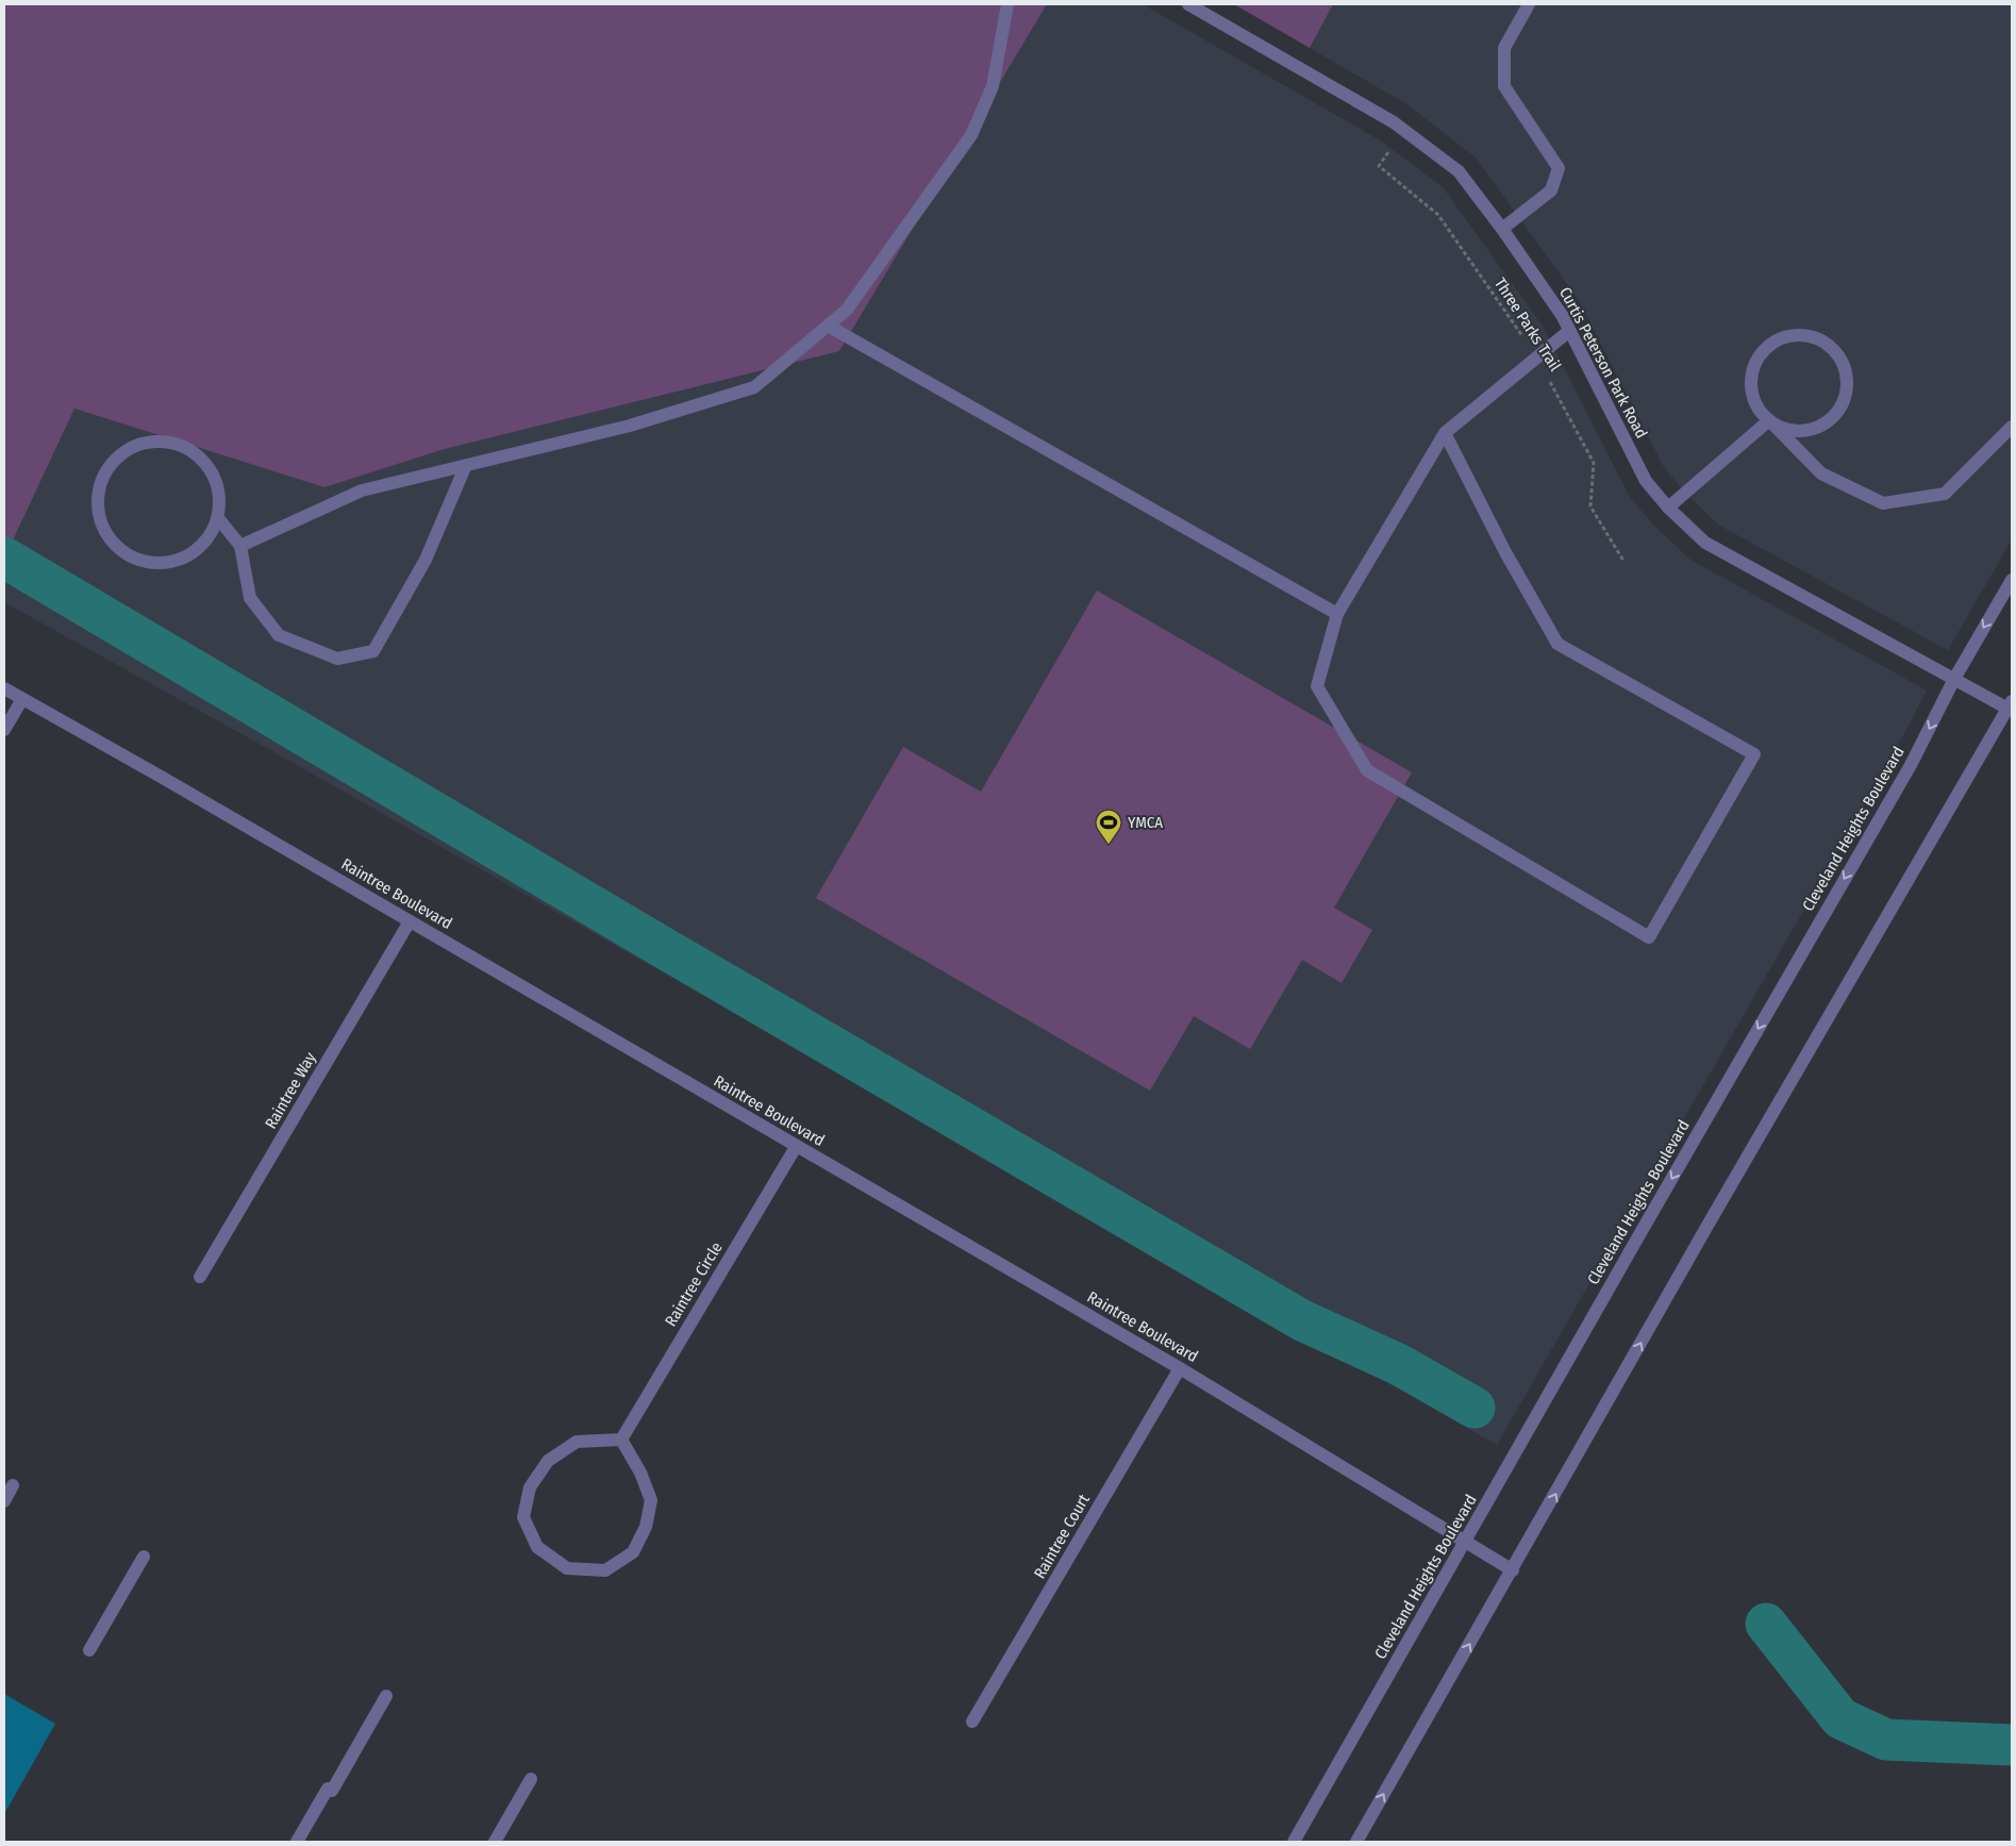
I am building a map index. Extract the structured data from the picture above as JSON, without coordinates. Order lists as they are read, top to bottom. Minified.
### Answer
{"streets":{"street":["Curtis Peterson Park Road","Cleveland Heights Boulevard","Raintree Boulevard","Raintree Way","Raintree Circle","Raintree Court"],"path":["Three Parks Trail"]},"crossings":[["Three Parks Trail","Curtis Peterson Park Road"],["Curtis Peterson Park Road","Cleveland Heights Boulevard"],["Cleveland Heights Boulevard","Raintree Boulevard"],["Raintree Boulevard","Raintree Way"],["Raintree Boulevard","Raintree Circle"],["Raintree Boulevard","Raintree Court"]],"places":{"sports":["YMCA"]}}
